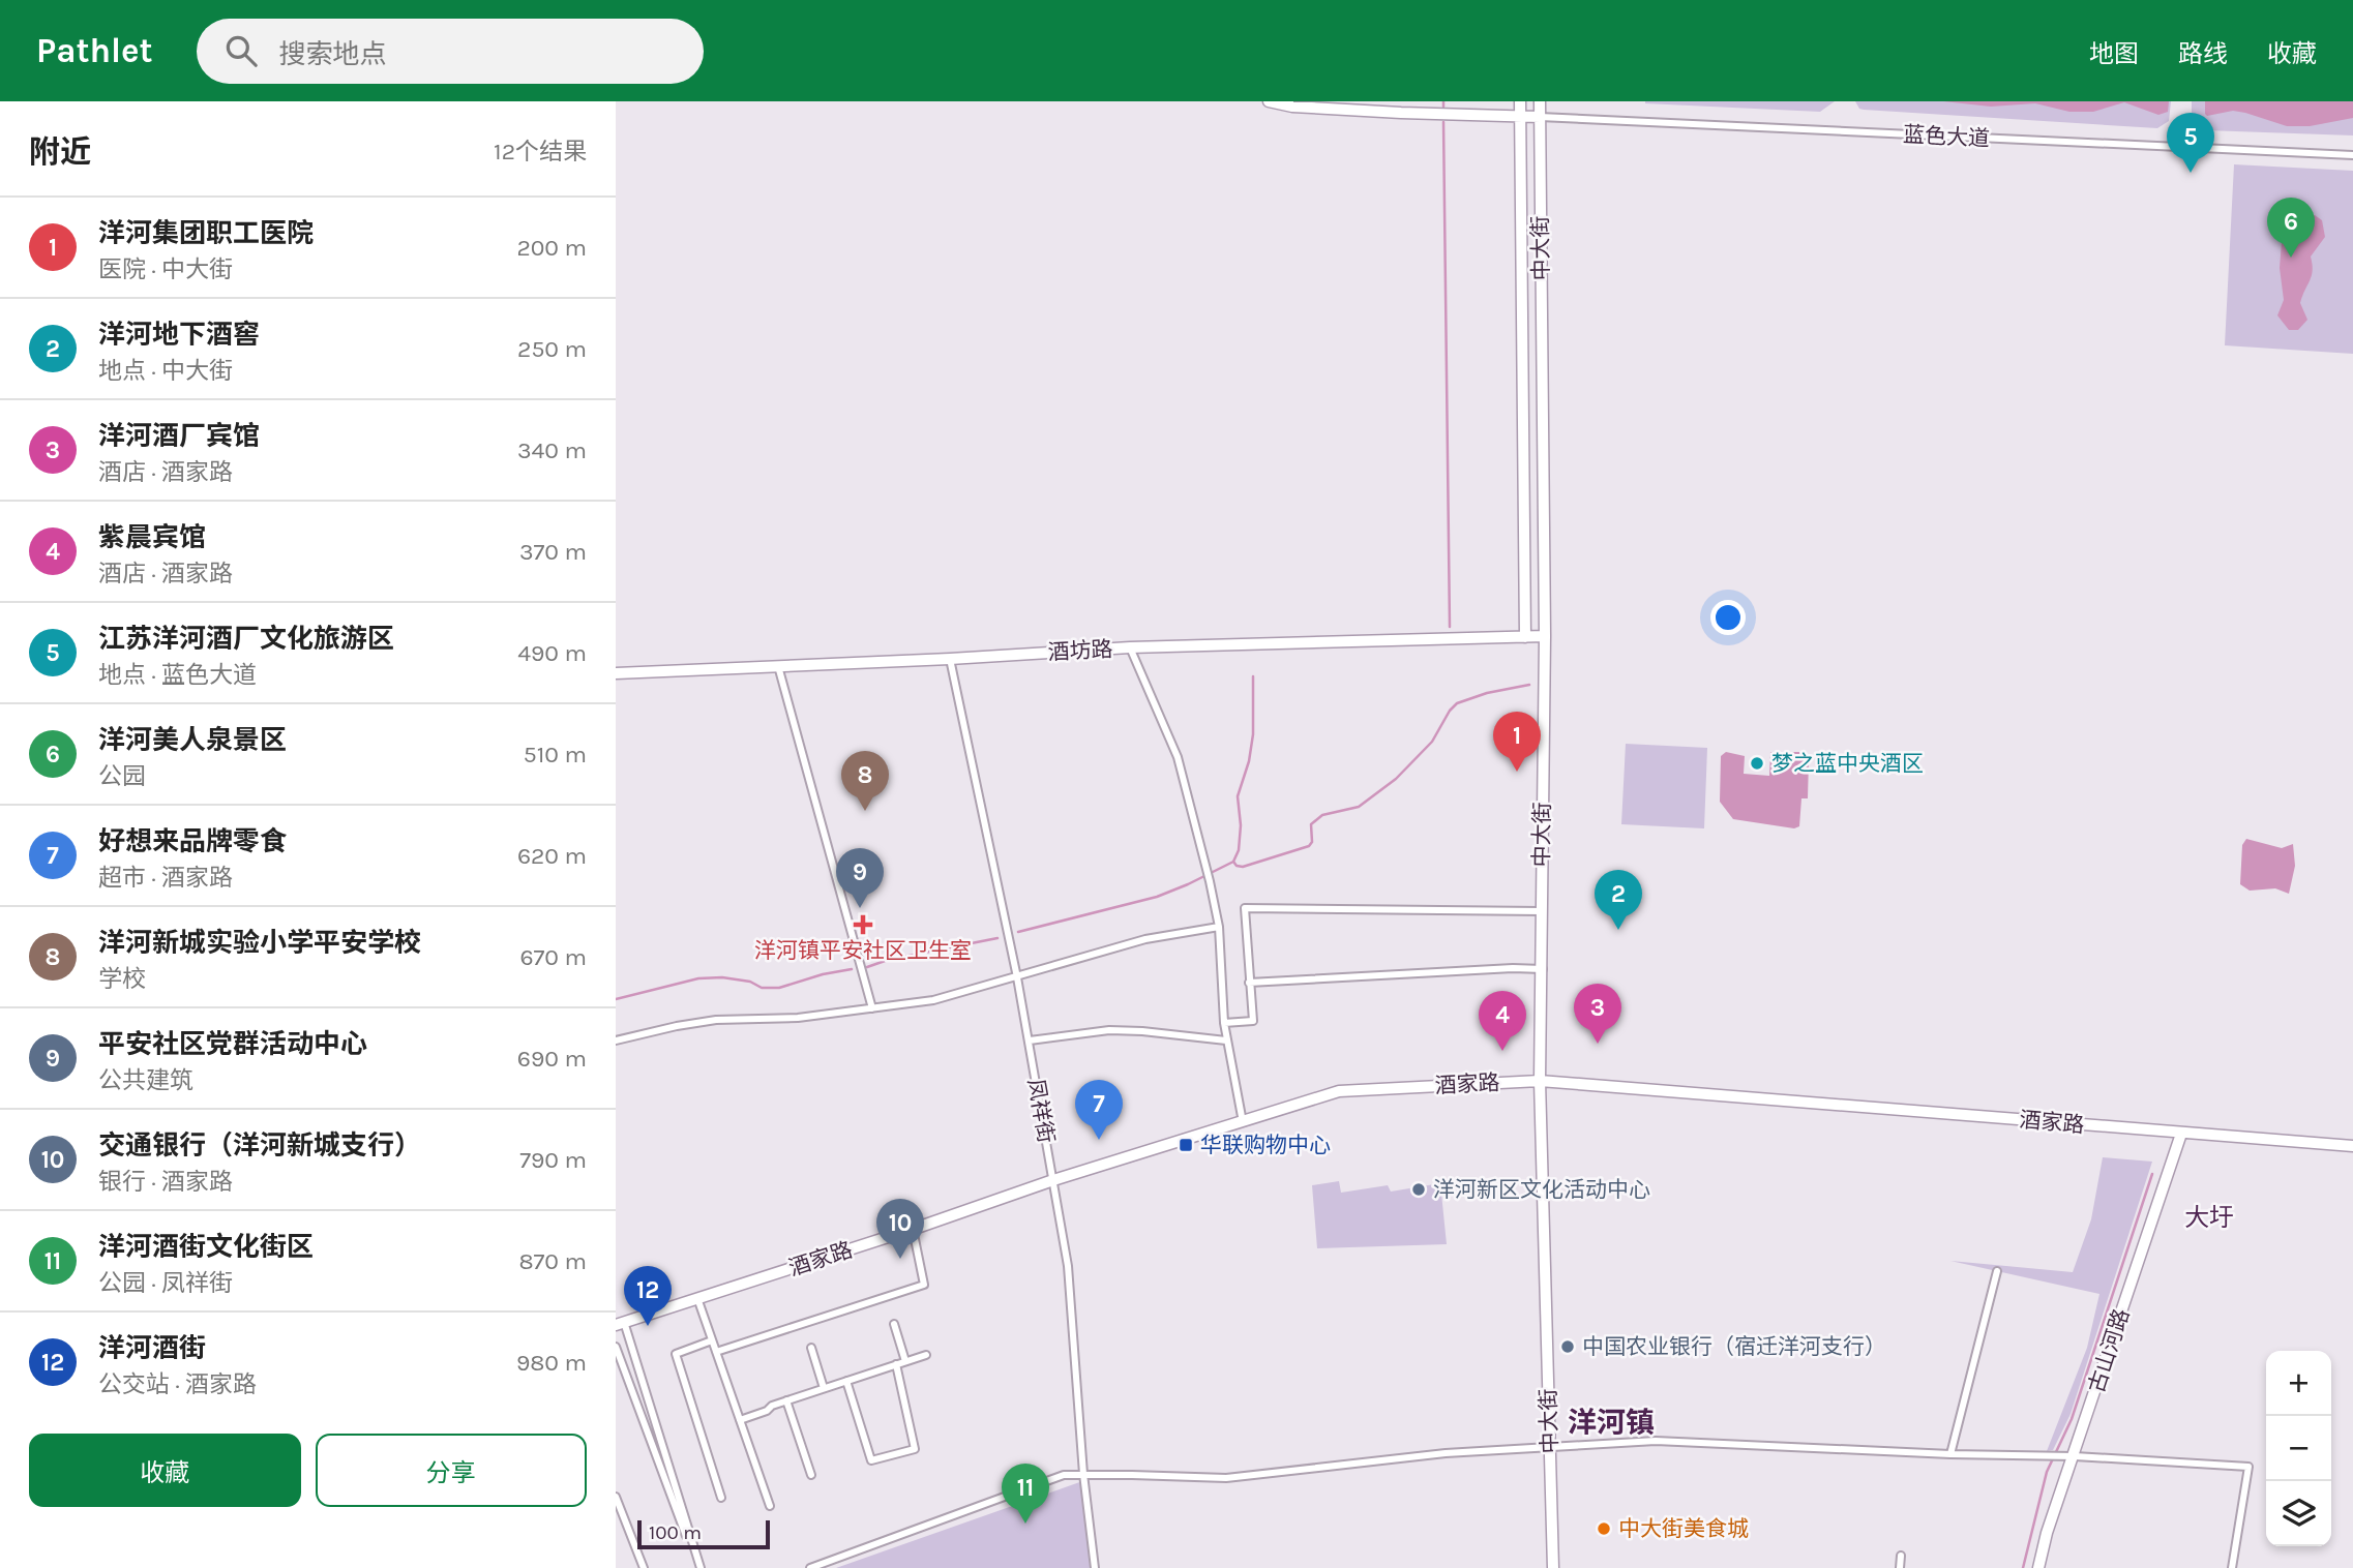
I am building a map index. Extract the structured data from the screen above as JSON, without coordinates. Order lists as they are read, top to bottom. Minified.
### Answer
{"streets":{"street":["蓝色大道","中大街","酒坊路","酒家路","凤祥街","古山河路"]},"crossings":[["蓝色大道","中大街"],["中大街","酒坊路"],["中大街","酒家路"],["酒坊路","凤祥街"],["酒家路","凤祥街"],["酒家路","古山河路"]],"districts":["大圩","洋河镇"],"places":{"other":["梦之蓝中央酒区","洋河新区文化活动中心","中国农业银行（宿迁洋河支行）","中大街美食城"],"health":["洋河镇平安社区卫生室"],"transit":["华联购物中心"]},"scale_bar":"100 m","page":{"header":"Pathlet","search":"搜索地点","nav":["地图","路线","收藏"],"heading":["附近","12个结果"],"pins":["5","6","1","8","9","2","3","4","7","10","12","11"],"list":[{"mark":"1","name":"洋河集团职工医院","note":"医院 · 中大街","value":"200 m"},{"mark":"2","name":"洋河地下酒窖","note":"地点 · 中大街","value":"250 m"},{"mark":"3","name":"洋河酒厂宾馆","note":"酒店 · 酒家路","value":"340 m"},{"mark":"4","name":"紫晨宾馆","note":"酒店 · 酒家路","value":"370 m"},{"mark":"5","name":"江苏洋河酒厂文化旅游区","note":"地点 · 蓝色大道","value":"490 m"},{"mark":"6","name":"洋河美人泉景区","note":"公园","value":"510 m"},{"mark":"7","name":"好想来品牌零食","note":"超市 · 酒家路","value":"620 m"},{"mark":"8","name":"洋河新城实验小学平安学校","note":"学校","value":"670 m"},{"mark":"9","name":"平安社区党群活动中心","note":"公共建筑","value":"690 m"},{"mark":"10","name":"交通银行（洋河新城支行）","note":"银行 · 酒家路","value":"790 m"},{"mark":"11","name":"洋河酒街文化街区","note":"公园 · 凤祥街","value":"870 m"},{"mark":"12","name":"洋河酒街","note":"公交站 · 酒家路","value":"980 m"}],"map_buttons":["+","−"],"buttons":["收藏","分享"],"scale":"100 m"}}
